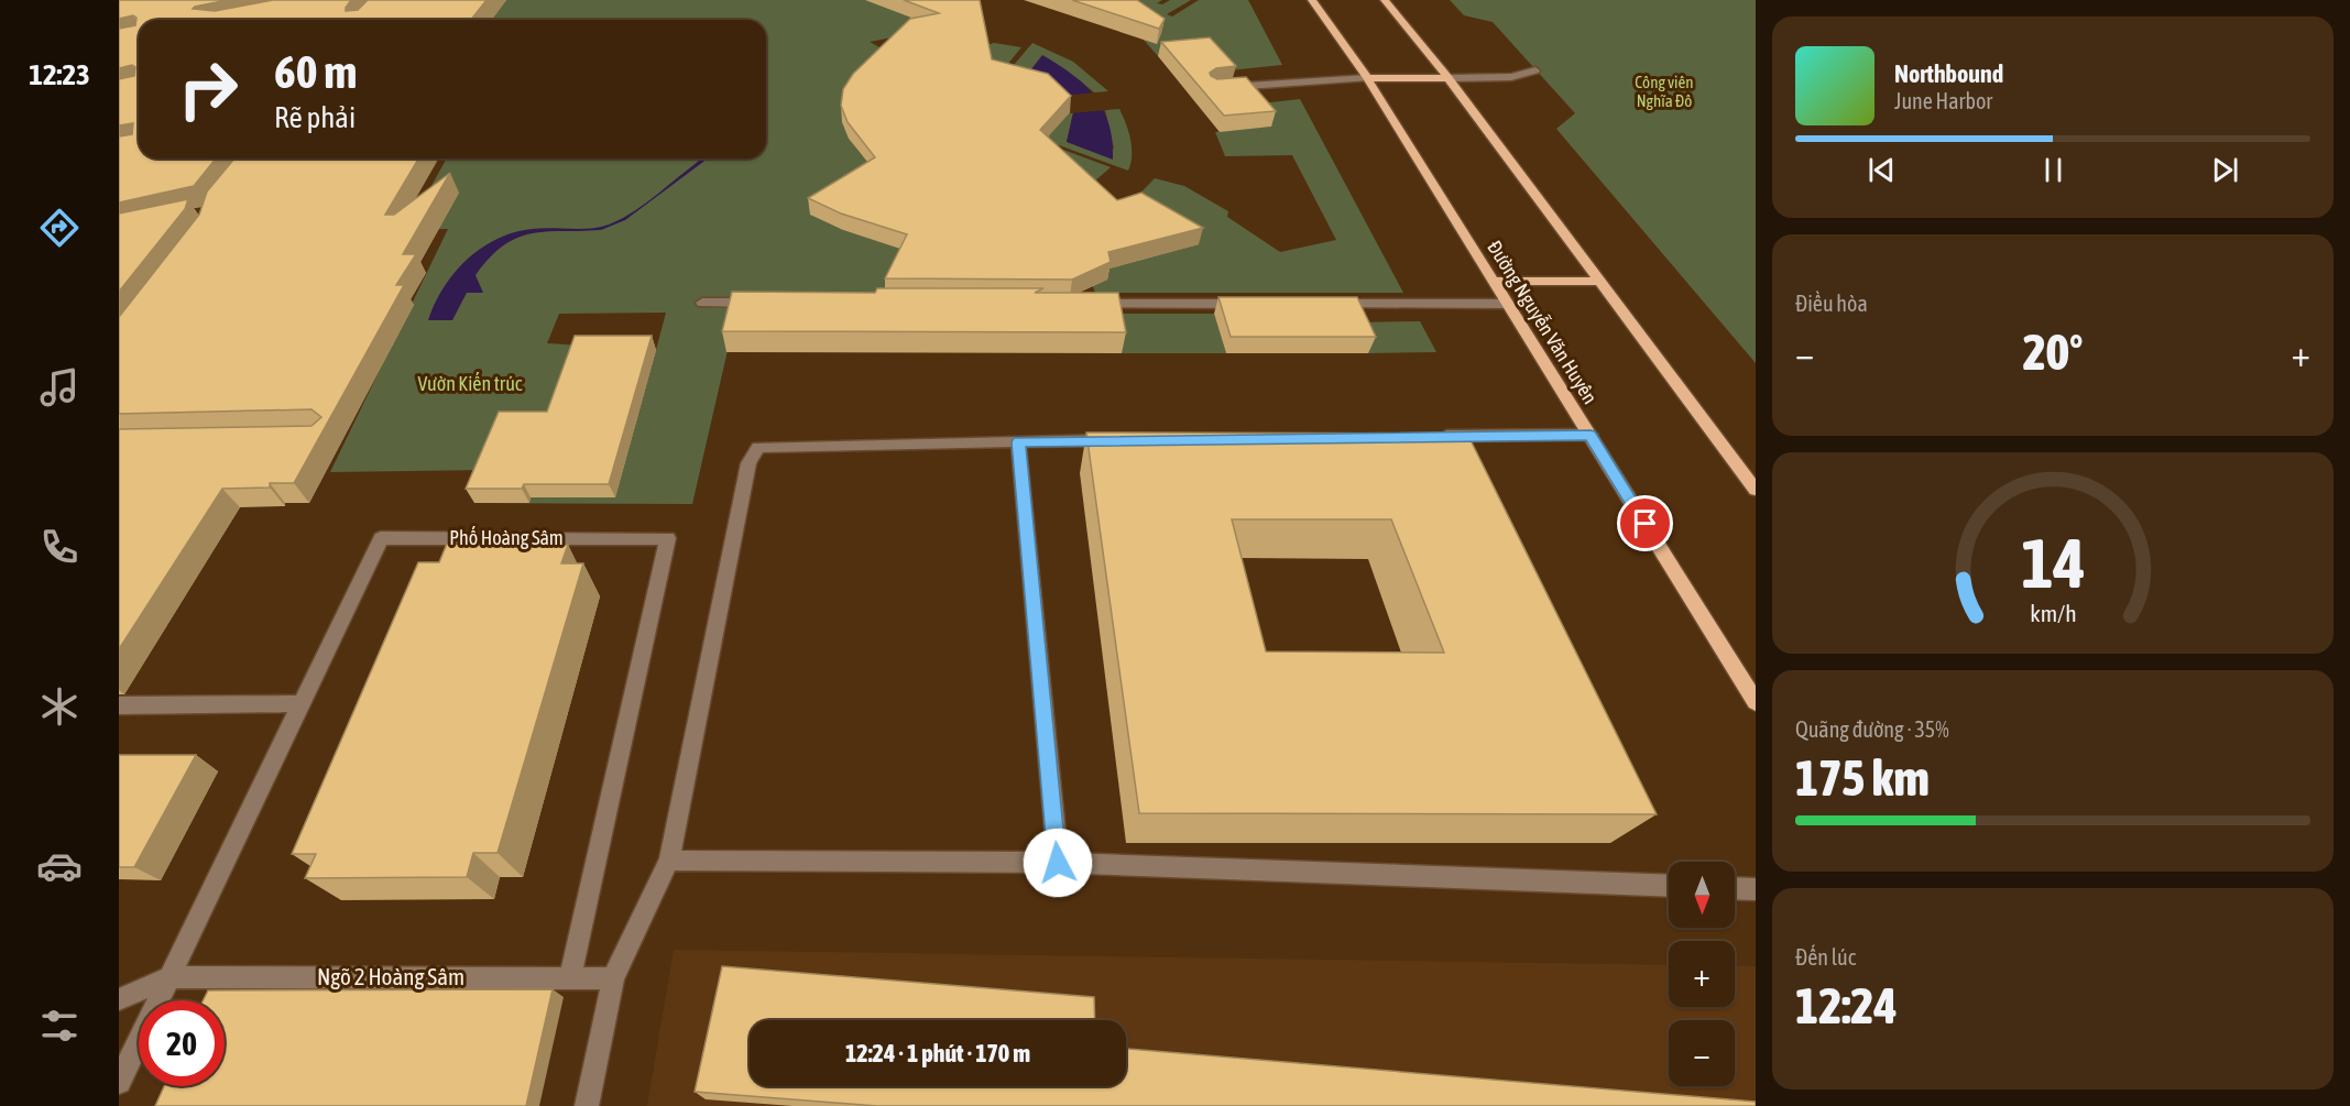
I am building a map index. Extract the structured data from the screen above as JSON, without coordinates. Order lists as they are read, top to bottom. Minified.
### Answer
{"streets":{"main road":["Đường Nguyễn Văn Huyên"],"street":["Phố Hoàng Sâm","Ngõ 2 Hoàng Sâm"]},"crossings":[["Phố Hoàng Sâm","Ngõ 2 Hoàng Sâm"]],"parks":["Công viên Nghĩa Đô","Vườn Kiến trúc"],"north":"bottom","page":{"tabs":"12:23","turn":["60 m","Rẽ phải"],"song":["Northbound","June Harbor"],"tile":["Điều hòa",["Quãng đường · 35%","175 km"],["Đến lúc","12:24"]],"heat":["−","20°","+"],"map_buttons":["+","−"],"limit":"20","trip":"12:24 · 1 phút · 170 m","gauge":["14","km/h"]}}
